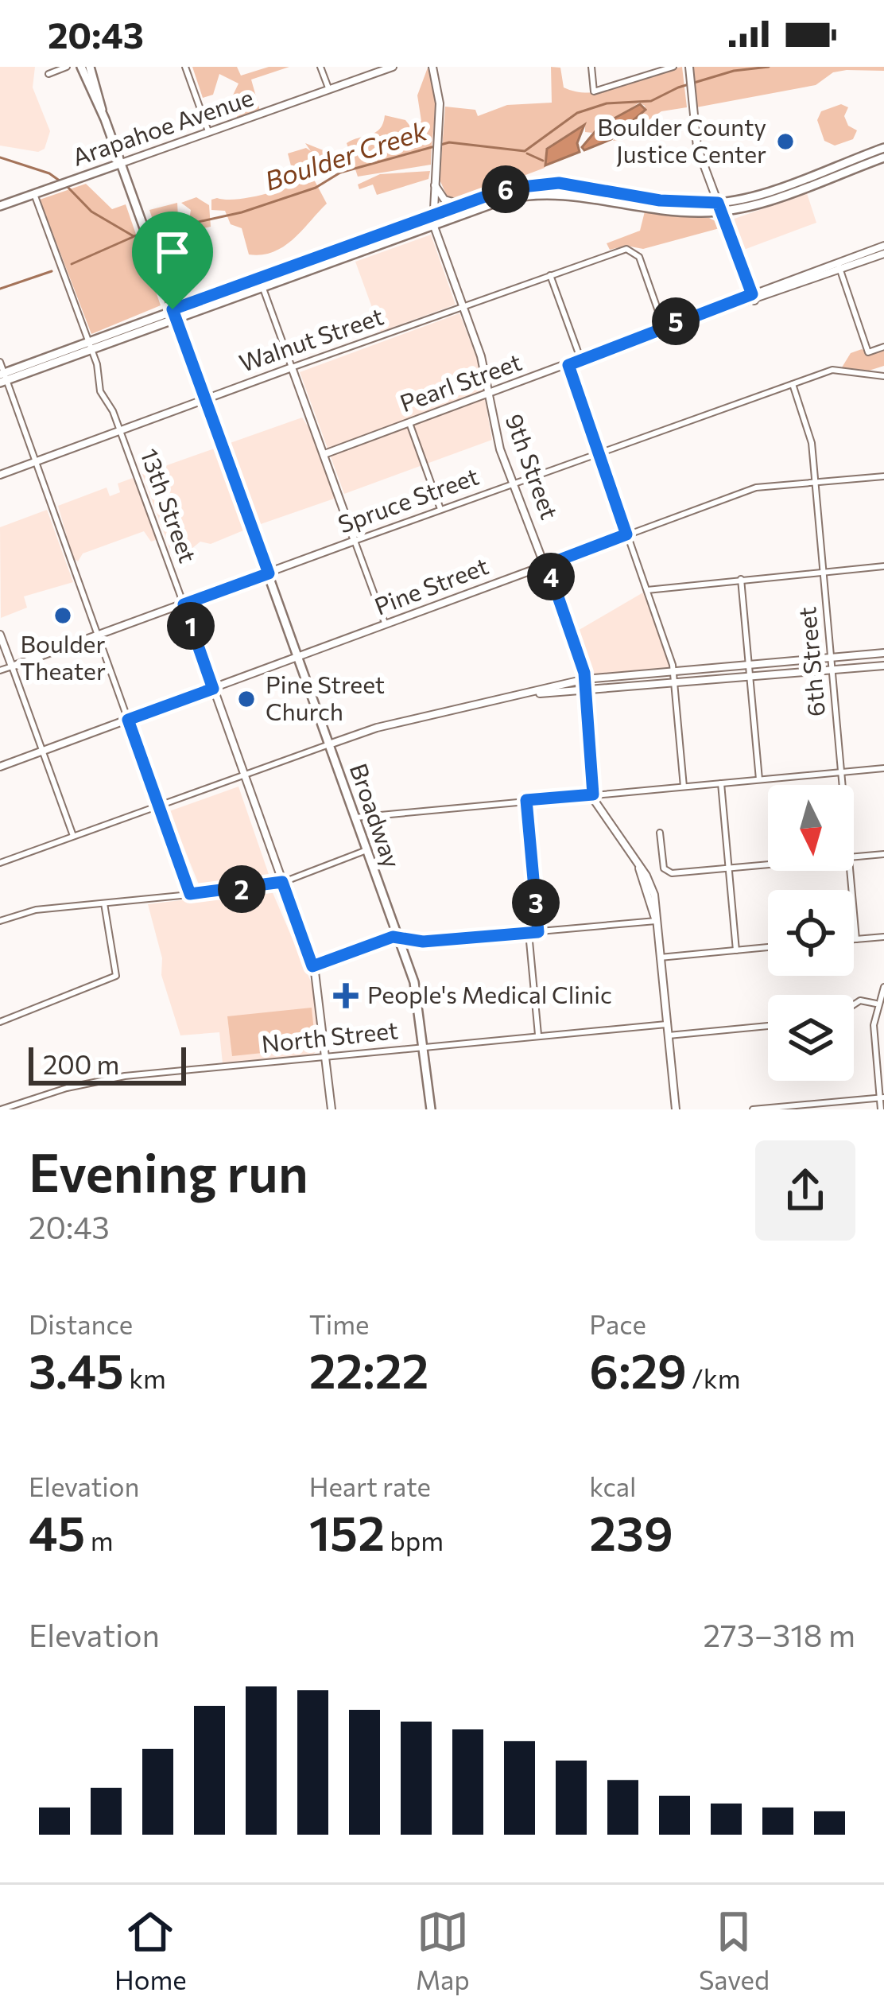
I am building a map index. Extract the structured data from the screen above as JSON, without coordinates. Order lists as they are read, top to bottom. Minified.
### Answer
{"streets":{"main road":["Arapahoe Avenue","Broadway"],"street":["Walnut Street","Pearl Street","9th Street","Spruce Street","13th Street","Pine Street","6th Street","North Street"]},"crossings":[["Arapahoe Avenue","13th Street"],["Arapahoe Avenue","Broadway"],["Walnut Street","Pearl Street"],["Walnut Street","9th Street"],["Walnut Street","13th Street"],["Walnut Street","Broadway"],["Pearl Street","9th Street"],["9th Street","Spruce Street"],["9th Street","Pine Street"],["9th Street","North Street"],["Spruce Street","13th Street"],["Spruce Street","6th Street"],["Spruce Street","Broadway"],["13th Street","Pine Street"],["13th Street","North Street"],["Pine Street","6th Street"],["Pine Street","Broadway"],["Broadway","North Street"]],"water":["Boulder Creek"],"places":{"other":["Boulder County Justice Center","Boulder Theater","Pine Street Church"],"health":["People's Medical Clinic"]},"scale_bar":"200 m","north":"bottom","page":{"status":"20:43","pins":["6","5","4","1","2","3"],"scale":"200 m","heading":["Evening run","20:43"],"stats":[["Distance","3.45 km"],["Time","22:22"],["Pace","6:29 /km"],["Elevation","45 m"],["Heart rate","152 bpm"],["kcal","239"]],"chart":["Elevation","273–318 m"],"tabs":["Home","Map","Saved"]}}
